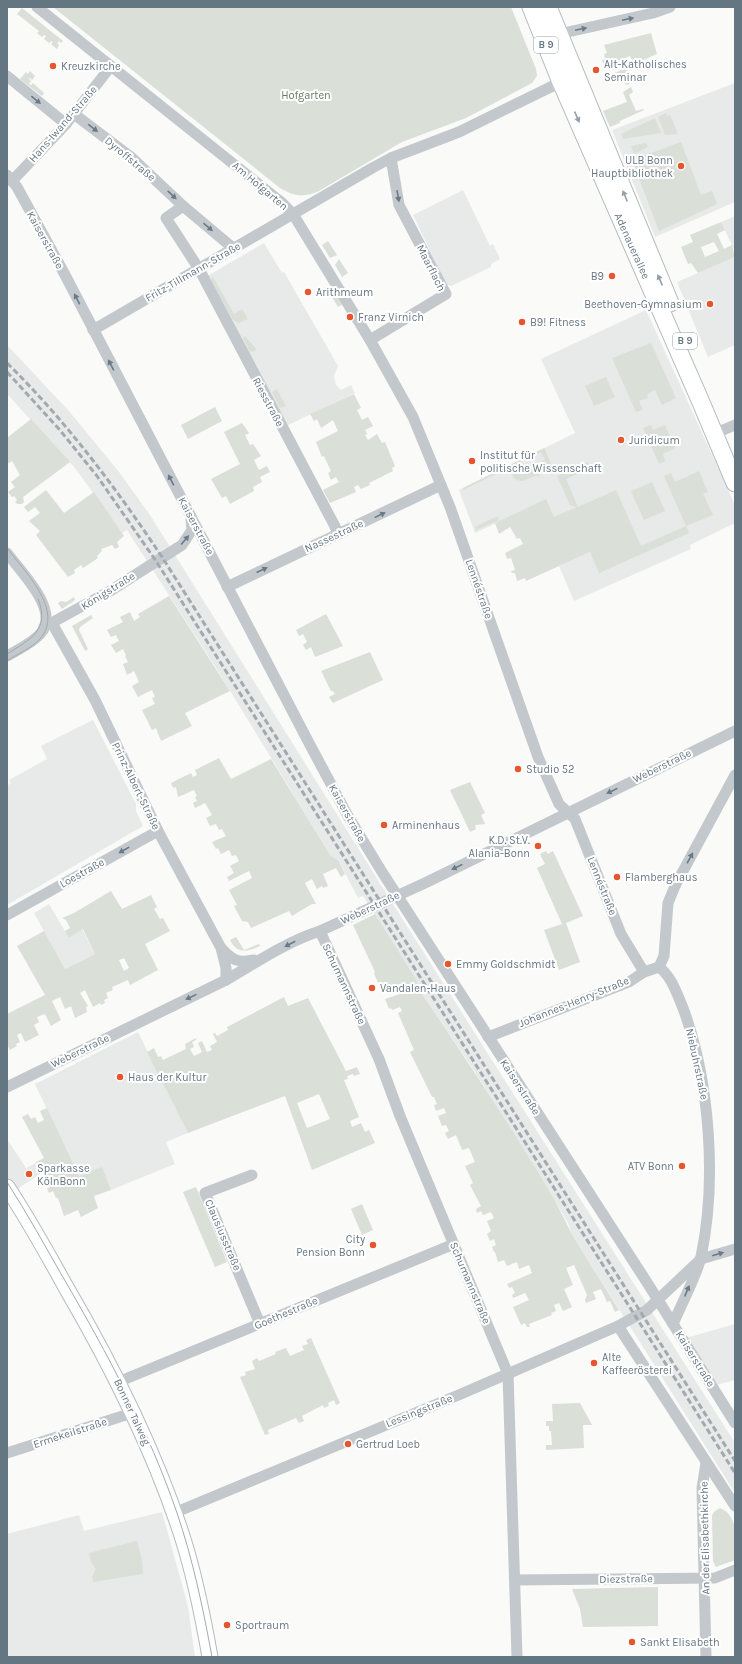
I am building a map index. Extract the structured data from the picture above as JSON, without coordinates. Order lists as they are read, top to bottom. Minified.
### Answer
{"streets":{"main road":["B 9","Adenauerallee"],"street":["Hans-Iwand-Straße","Dyroffstraße","Am Hofgarten","Kaiserstraße","Maarflach","Fritz-Tillmann-Straße","Riesstraße","Nassestraße","Lennéstraße","Königstraße","Weberstraße","Prinz-Albert-Straße","Loestraße","Schumannstraße","Johannes-Henry-Straße","Niebuhrstraße","Clausiusstraße","Goethestraße","Lessingstraße","Bonner Talweg","Ermekeilstraße","An der Elisabethkirche","Diezstraße"]},"crossings":[["Hans-Iwand-Straße","Dyroffstraße"],["Hans-Iwand-Straße","Am Hofgarten"],["Hans-Iwand-Straße","Kaiserstraße"],["Dyroffstraße","Fritz-Tillmann-Straße"],["Am Hofgarten","Adenauerallee"],["Am Hofgarten","Maarflach"],["Am Hofgarten","Fritz-Tillmann-Straße"],["Am Hofgarten","Lennéstraße"],["Kaiserstraße","Fritz-Tillmann-Straße"],["Kaiserstraße","Nassestraße"],["Kaiserstraße","Königstraße"],["Kaiserstraße","Weberstraße"],["Kaiserstraße","Johannes-Henry-Straße"],["Kaiserstraße","Niebuhrstraße"],["Kaiserstraße","Lessingstraße"],["Maarflach","Lennéstraße"],["Fritz-Tillmann-Straße","Riesstraße"],["Fritz-Tillmann-Straße","Lennéstraße"],["Riesstraße","Nassestraße"],["Nassestraße","Lennéstraße"],["Lennéstraße","Weberstraße"],["Lennéstraße","Johannes-Henry-Straße"],["Königstraße","Prinz-Albert-Straße"],["Weberstraße","Prinz-Albert-Straße"],["Weberstraße","Schumannstraße"],["Prinz-Albert-Straße","Loestraße"],["Schumannstraße","Goethestraße"],["Schumannstraße","Lessingstraße"],["Schumannstraße","Diezstraße"],["Johannes-Henry-Straße","Niebuhrstraße"],["Clausiusstraße","Goethestraße"],["Goethestraße","Bonner Talweg"],["Lessingstraße","Bonner Talweg"],["Bonner Talweg","Ermekeilstraße"],["An der Elisabethkirche","Diezstraße"]],"one_way":["Dyroffstraße","Nassestraße","Königstraße","Weberstraße","Loestraße"],"parks":["Hofgarten"],"places":["Kreuzkirche","Alt-Katholisches Seminar","ULB Bonn Hauptbibliothek","B9","Arithmeum","Beethoven-Gymnasium","Franz Virnich","B9! Fitness","Juridicum","Institut für politische Wissenschaft","Studio 52","Arminenhaus","K.D. St.V. Alania-Bonn","Flamberghaus","Emmy Goldschmidt","Vandalen-Haus","Haus der Kultur","ATV Bonn","Sparkasse KölnBonn","City Pension Bonn","Alte Kaffeerösterei","Gertrud Loeb","Sportraum","Sankt Elisabeth"]}
